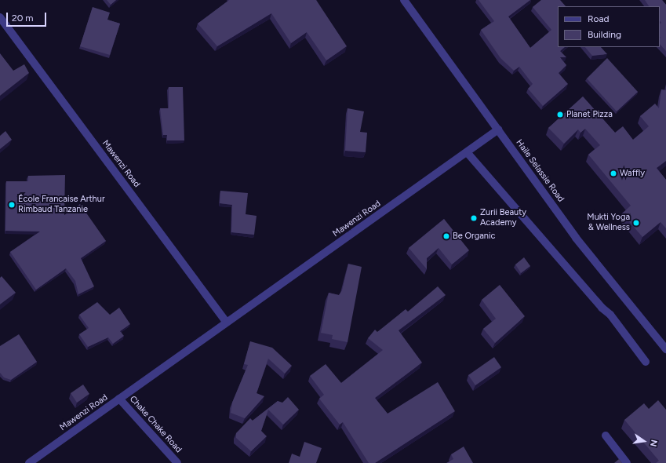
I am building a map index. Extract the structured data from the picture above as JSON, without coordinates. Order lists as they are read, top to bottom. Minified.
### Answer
{"streets":{"street":["Mawenzi Road","Haile Selassie Road","Chake Chake Road"]},"crossings":[["Mawenzi Road","Haile Selassie Road"],["Mawenzi Road","Chake Chake Road"]],"places":["Planet Pizza","Waffly","École Francaise Arthur Rimbaud Tanzanie","Zurii Beauty Academy","Mukti Yoga & Wellness","Be Organic"],"legend":["Road","Building"],"scale_bar":"20 m","north":"right"}
